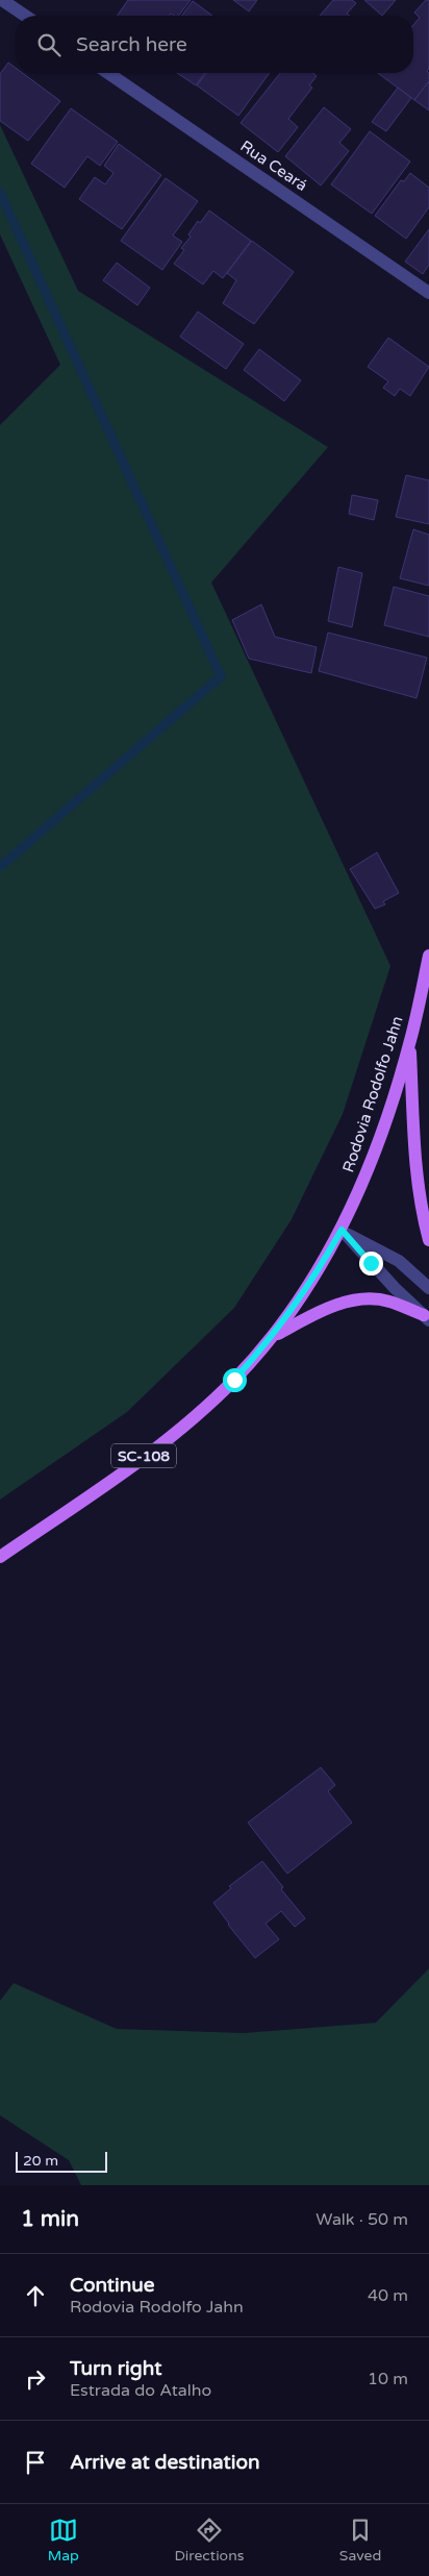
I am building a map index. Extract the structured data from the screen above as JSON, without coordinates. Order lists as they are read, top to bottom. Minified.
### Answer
{"streets":{"main road":["Rodovia Rodolfo Jahn","SC-108"],"street":["Rua Ceará"]},"scale_bar":"20 m","page":{"search":"Search here","scale":"20 m","heading":["1 min","Walk · 50 m"],"list":[["Continue","Rodovia Rodolfo Jahn","40 m"],["Turn right","Estrada do Atalho","10 m"],"Arrive at destination"],"nav":["Map","Directions","Saved"]}}
